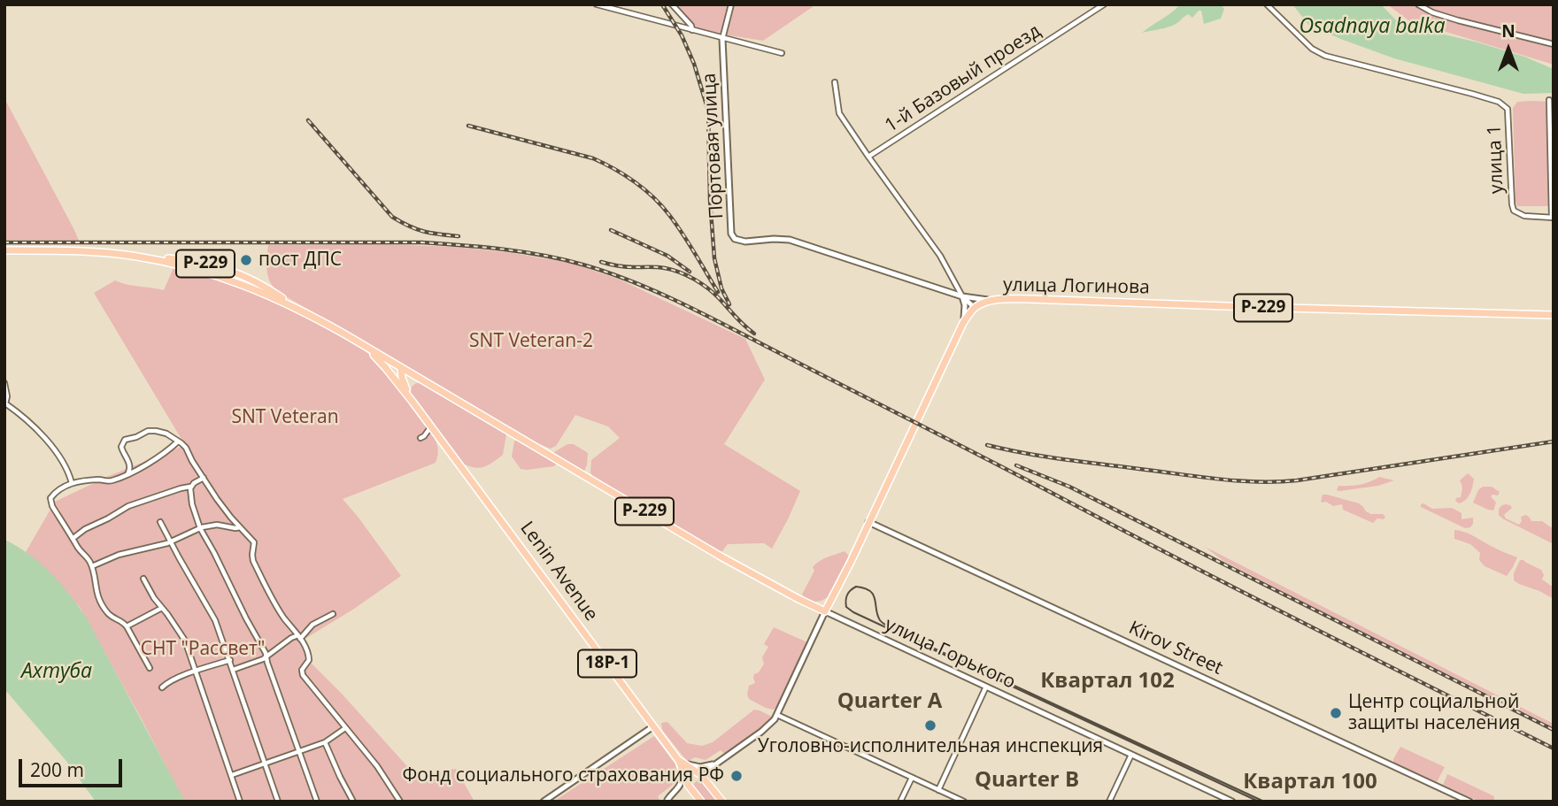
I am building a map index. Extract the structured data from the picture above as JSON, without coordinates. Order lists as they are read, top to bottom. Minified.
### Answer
{"streets":{"main road":["Р-229","улица Логинова","Lenin Avenue","18Р-1"],"street":["1-й Базовый проезд","Портовая улица","улица 1","Kirov Street","улица Горького"]},"crossings":[["Портовая улица","улица Логинова"],["Р-229","Lenin Avenue"],["Р-229","улица Горького"]],"districts":["Квартал 102","Quarter A","Quarter B","Квартал 100"],"water":["Osadnaya balka","Ахтуба"],"parks":["SNT Veteran-2","SNT Veteran","СНТ \"Рассвет\""],"places":["пост ДПС","Центр социальной защиты населения","Уголовно-исполнительная инспекция","Фонд социального страхования РФ"],"scale_bar":"200 m","north":"top"}
